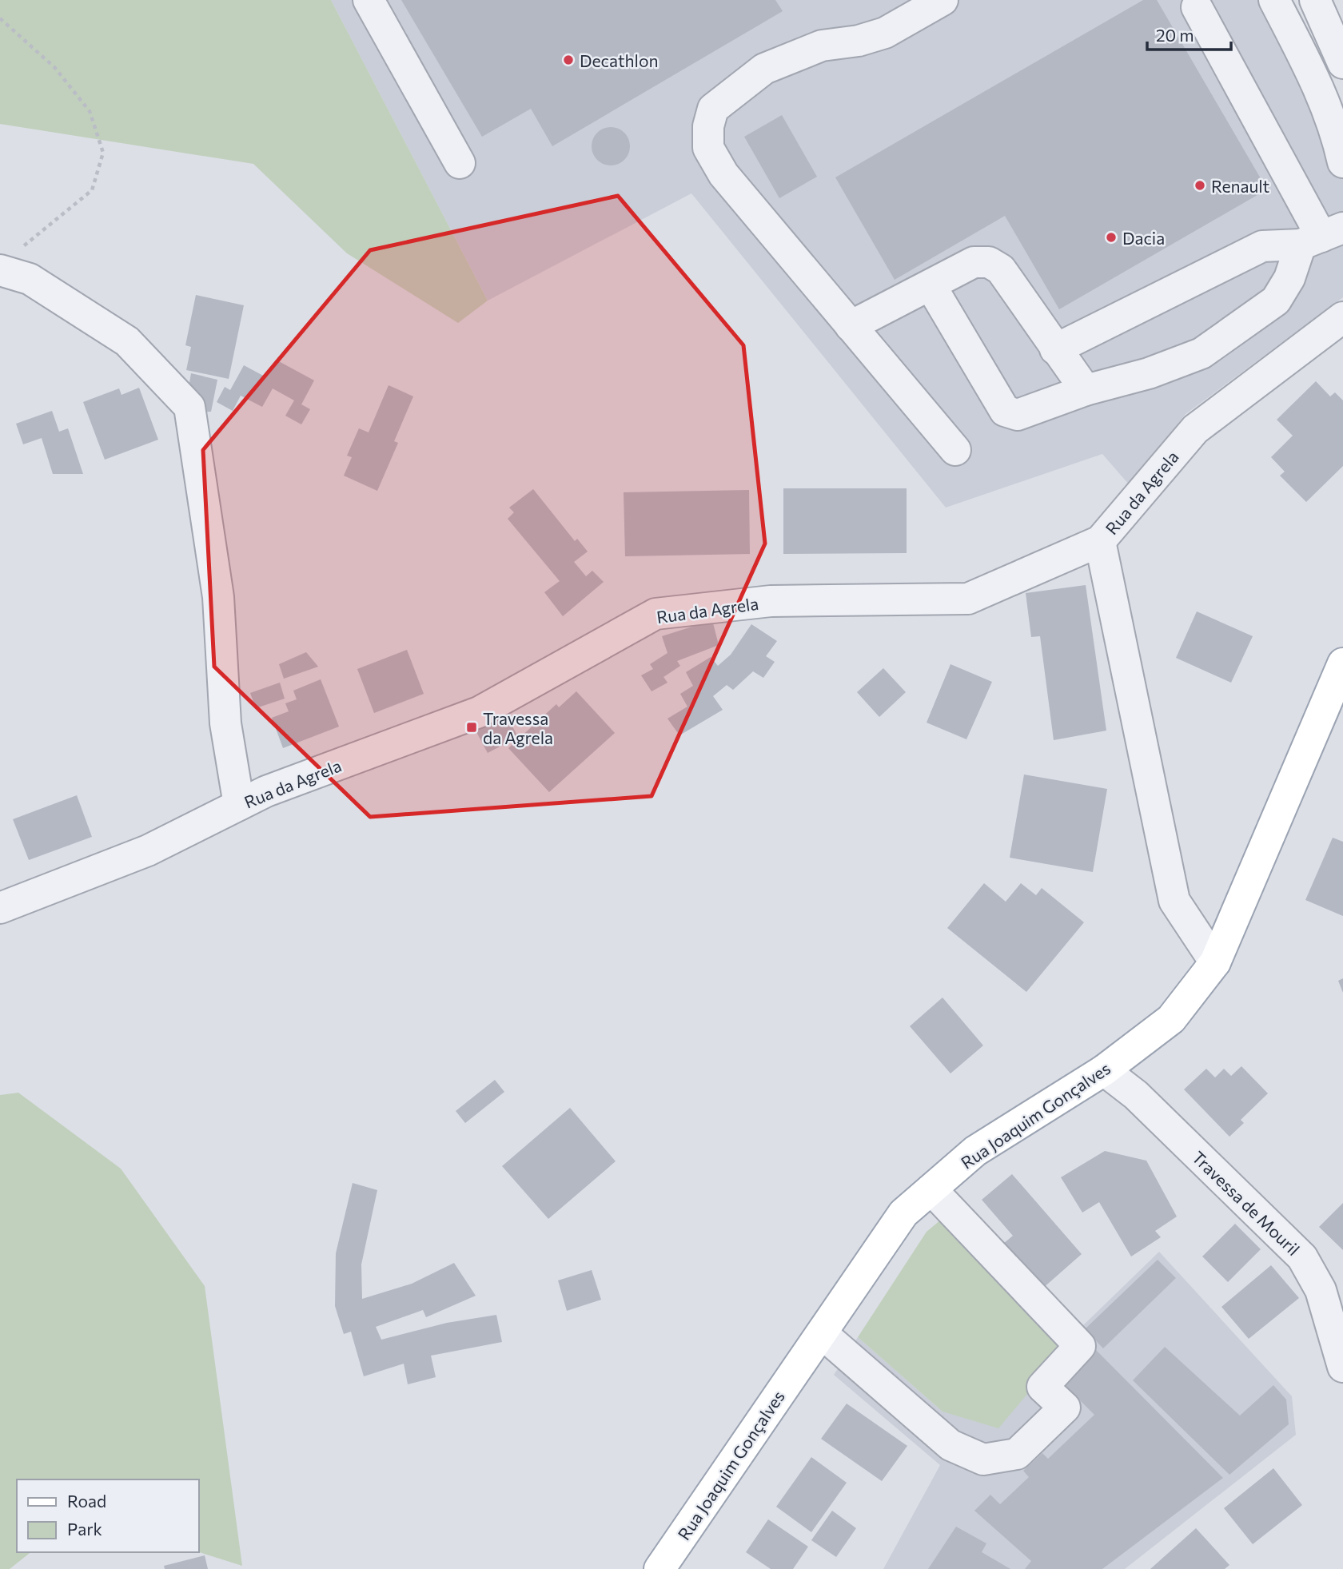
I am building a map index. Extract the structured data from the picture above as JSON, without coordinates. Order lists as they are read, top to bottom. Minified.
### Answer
{"streets":{"main road":["Rua Joaquim Gonçalves"],"street":["Rua da Agrela","Travessa de Mouril"]},"crossings":[["Rua Joaquim Gonçalves","Travessa de Mouril"]],"places":{"other":["Decathlon","Renault","Dacia"],"transit":["Travessa da Agrela"]},"legend":["Road","Park"],"scale_bar":"20 m"}
